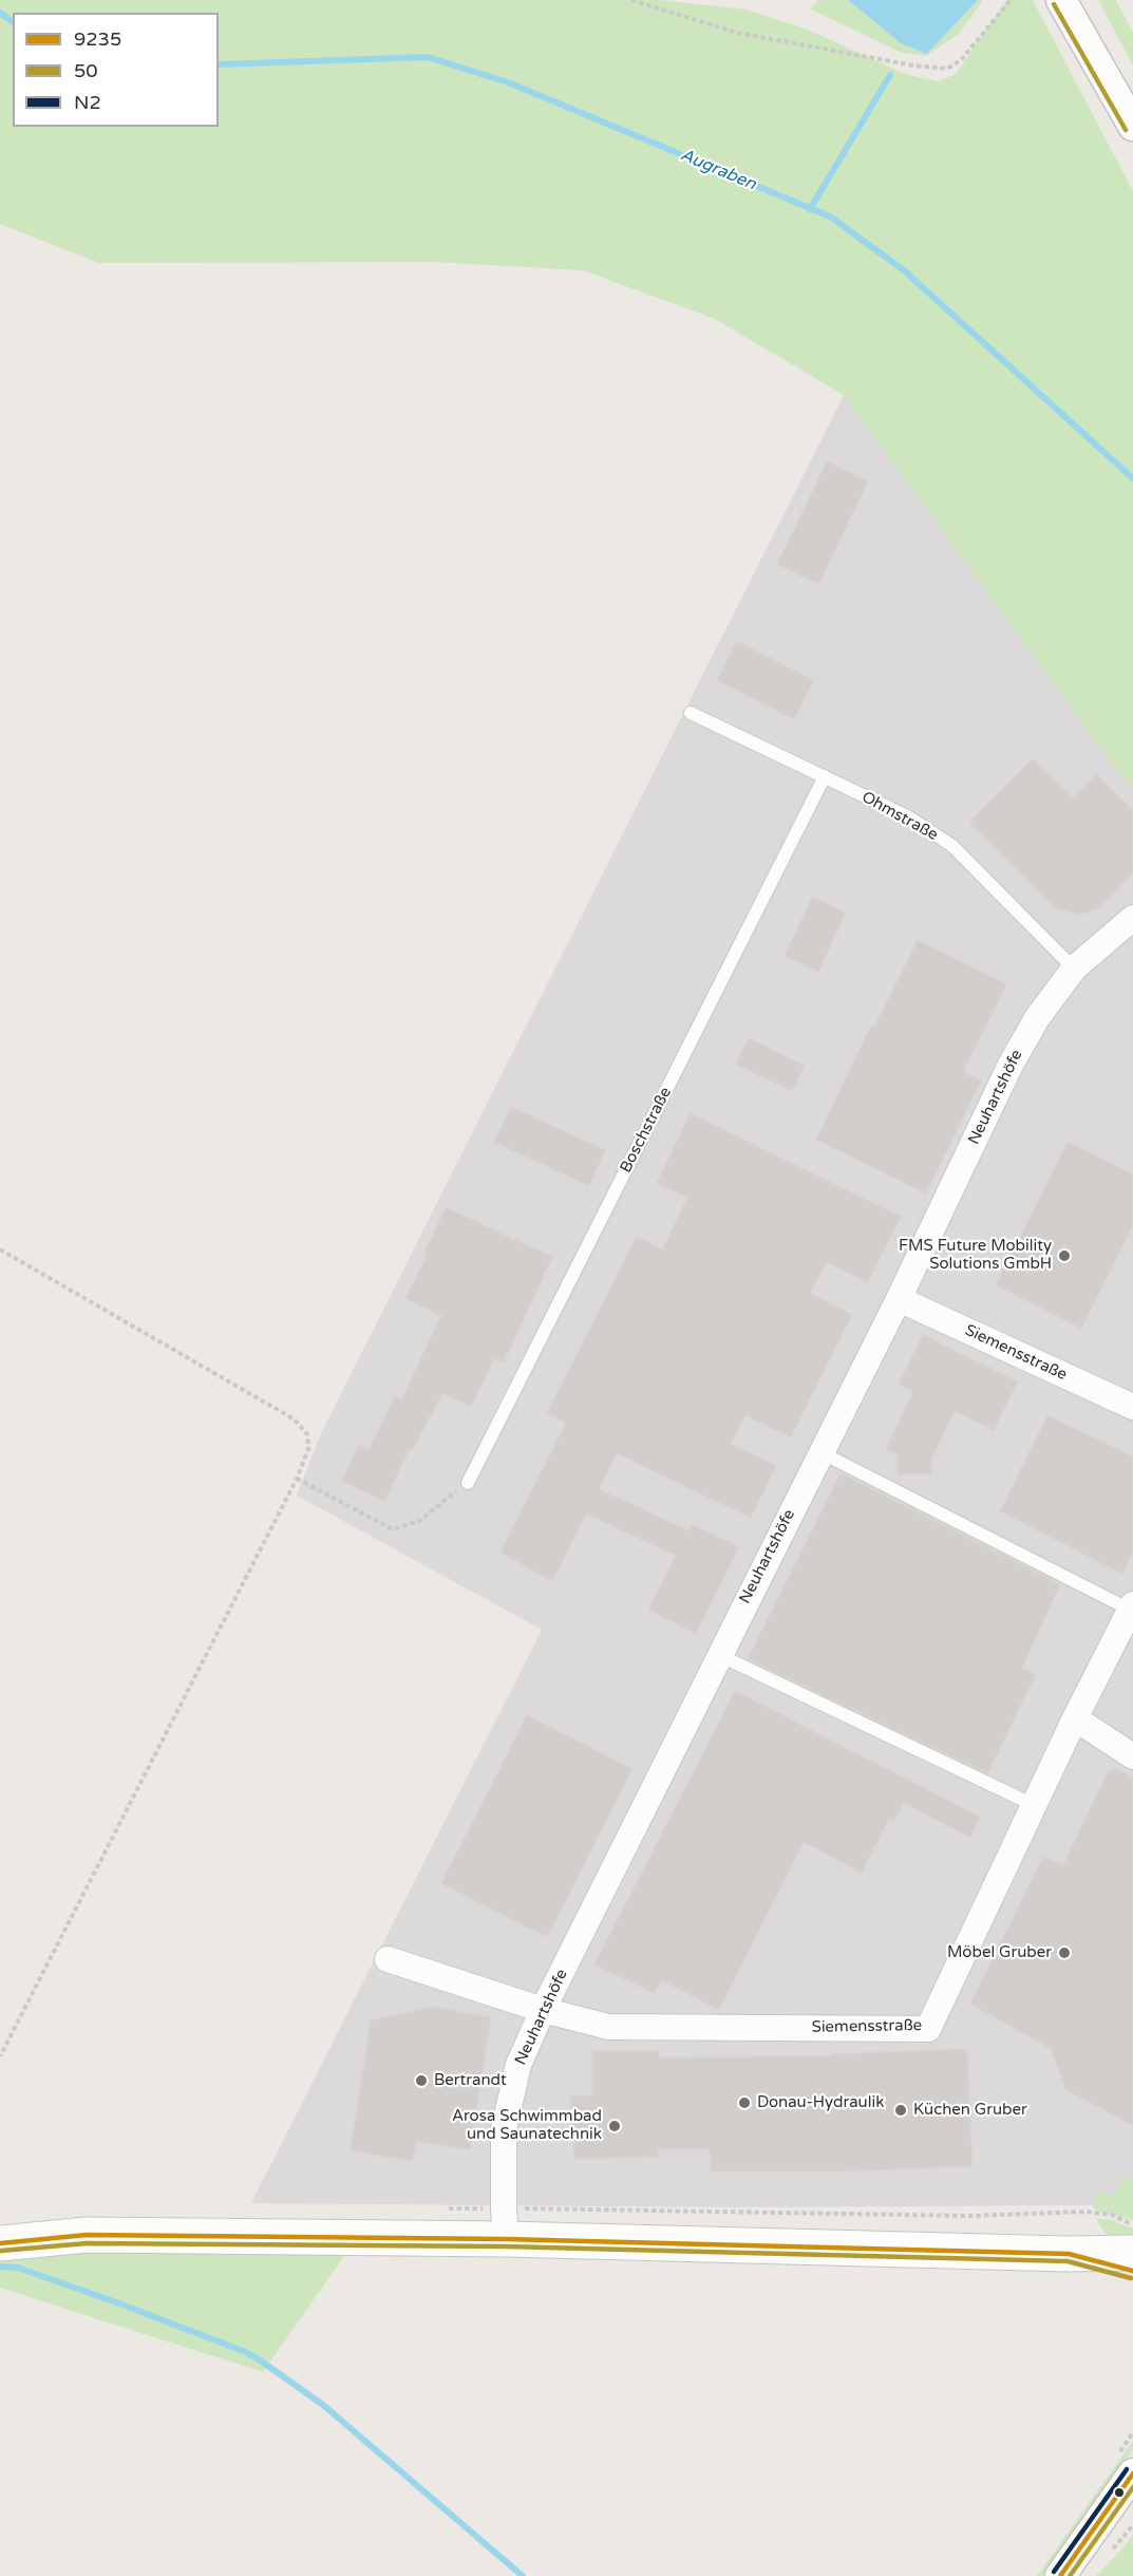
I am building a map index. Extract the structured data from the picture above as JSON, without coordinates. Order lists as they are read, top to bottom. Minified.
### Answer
{"streets":{"street":["Neuhartshöfe","Siemensstraße"],"lane":["Ohmstraße","Boschstraße"]},"crossings":[["Ohmstraße","Neuhartshöfe"],["Ohmstraße","Boschstraße"],["Neuhartshöfe","Siemensstraße"]],"water":["Augraben"],"places":["FMS Future Mobility Solutions GmbH","Möbel Gruber","Bertrandt","Donau-Hydraulik","Küchen Gruber","Arosa Schwimmbad und Saunatechnik"],"lines":["transit line 50","transit line 9235","transit line N2"],"legend":["9235","50","N2"]}
